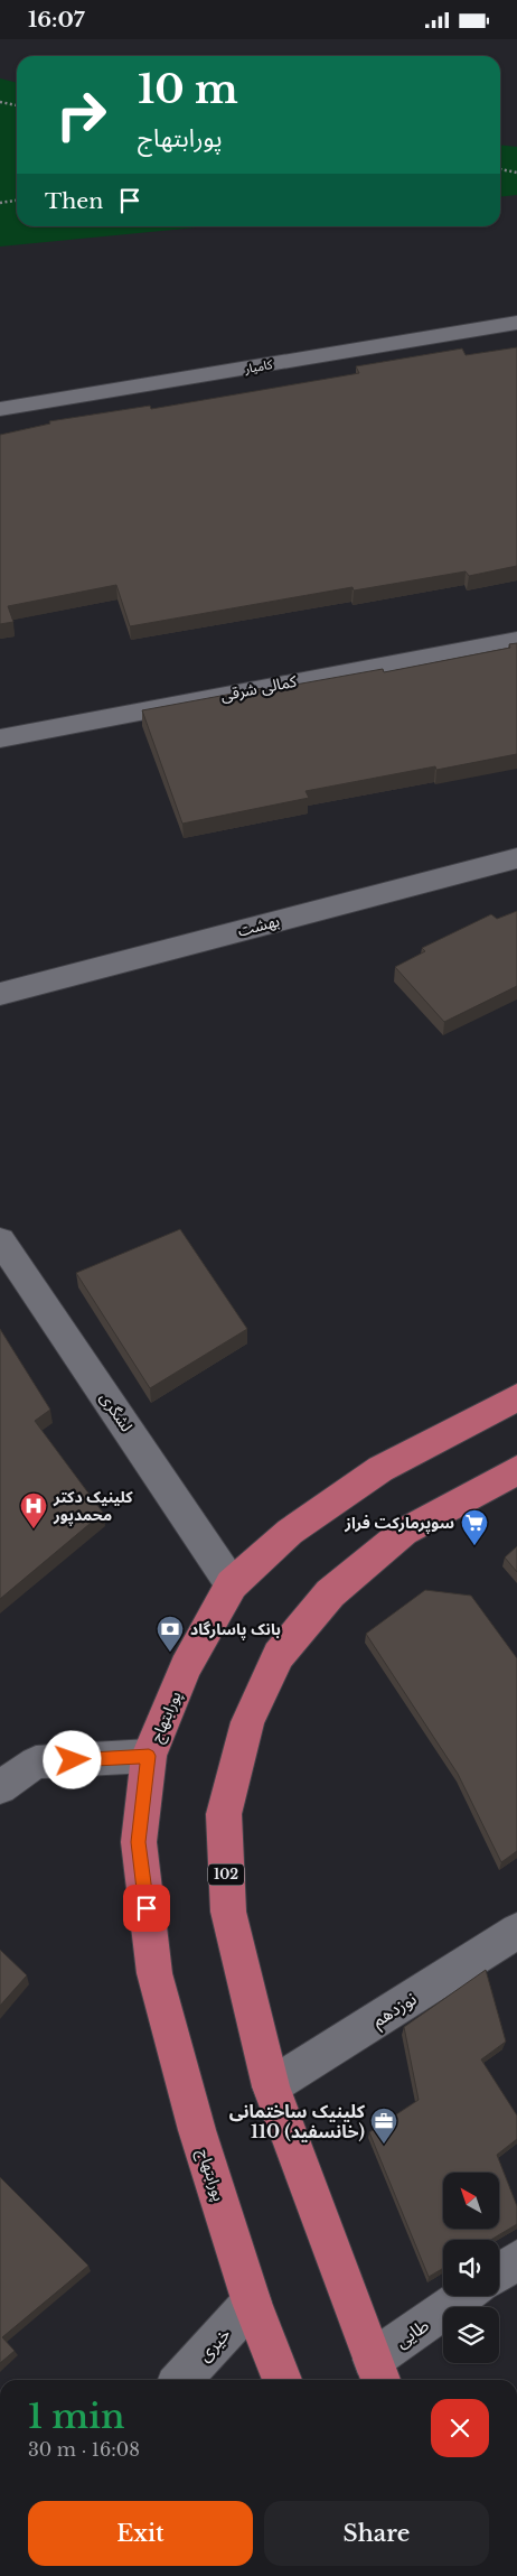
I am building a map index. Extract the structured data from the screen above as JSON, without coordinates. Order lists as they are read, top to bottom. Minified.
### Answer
{"streets":{"main road":["پورابتهاج","102"],"street":["کامیار","کمالی شرقی","بهشت","لشگری","نوزدهم","طایی","خیری"]},"crossings":[["لشگری","پورابتهاج"],["پورابتهاج","خیری"],["102","نوزدهم"],["102","طایی"]],"places":{"hospital":["کلینیک دکتر محمدپور"],"supermarket":["سوپرمارکت فراز"],"bank":["بانک پاسارگاد"],"office":["کلینیک ساختمانی 110 (خانسفید)"]},"north":"top left","page":{"status":"16:07","turn":["10 m","پورابتهاج"],"then":"Then","heading":["1 min","30 m · 16:08"],"buttons":["Exit","Share"]}}
